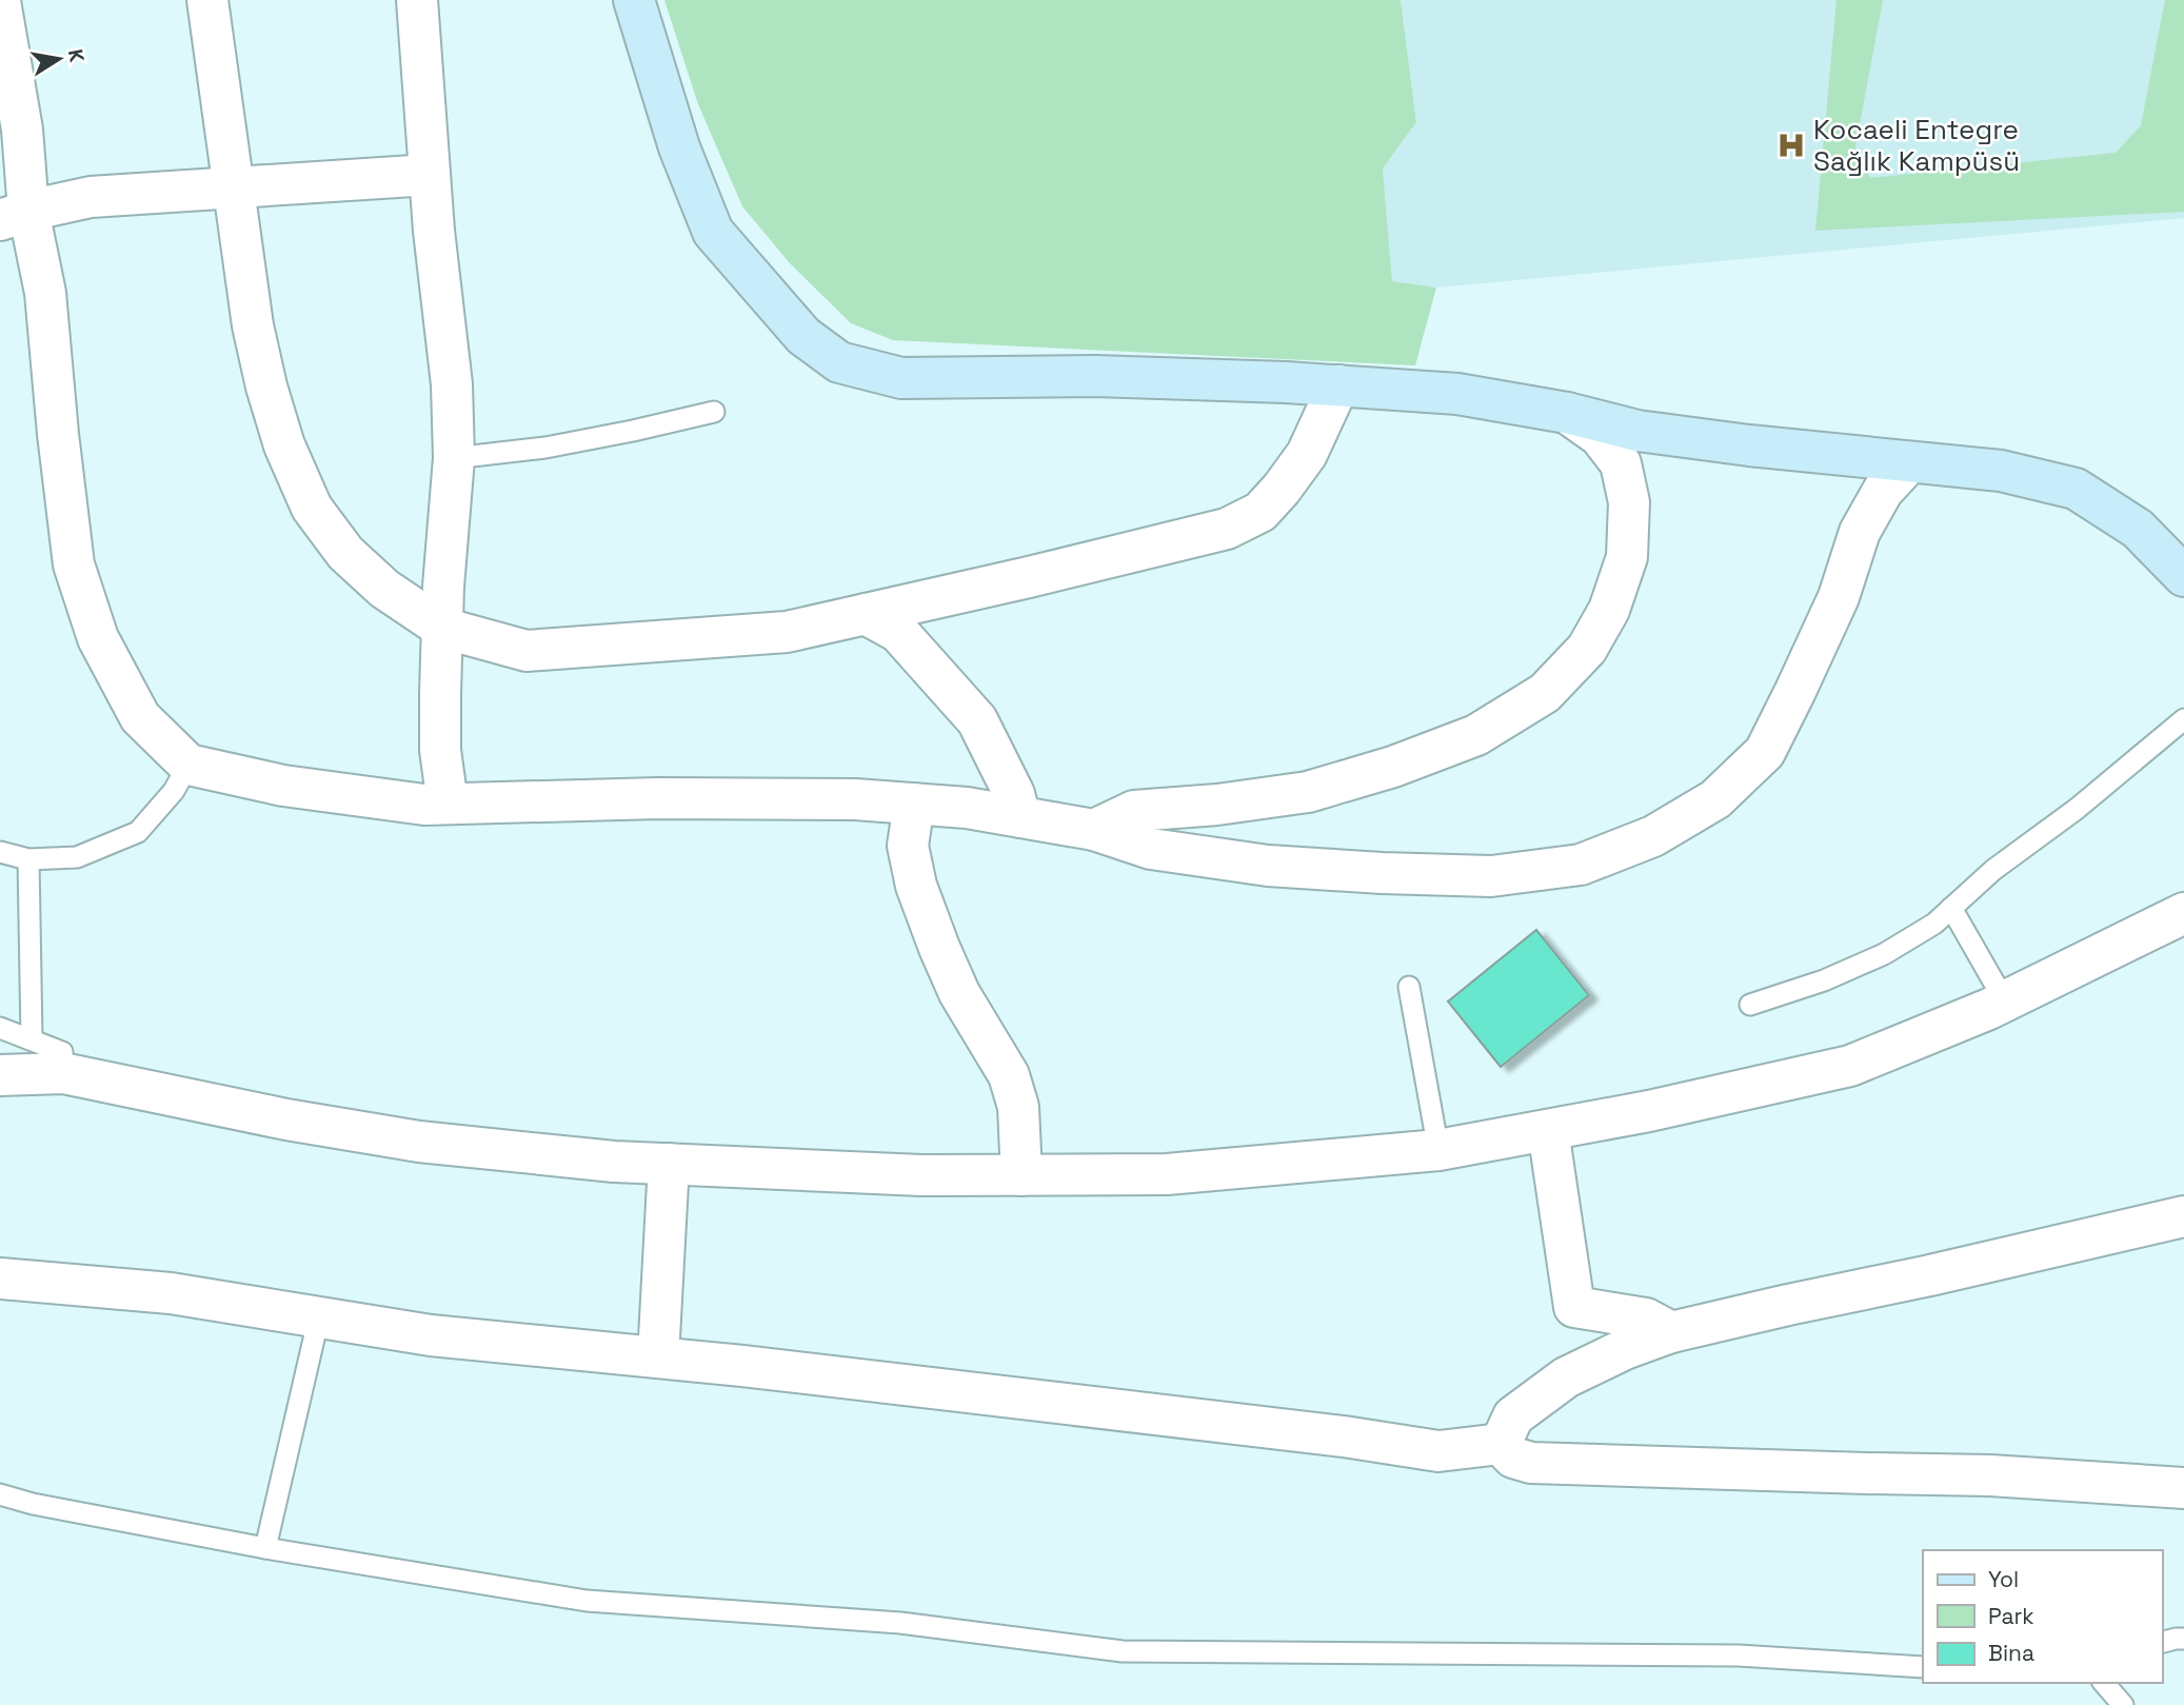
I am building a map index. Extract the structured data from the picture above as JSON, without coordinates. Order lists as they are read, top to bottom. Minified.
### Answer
{"places":{"hospital":["Kocaeli Entegre Sağlık Kampüsü"]},"legend":["Yol","Park","Bina"],"north":"right"}
